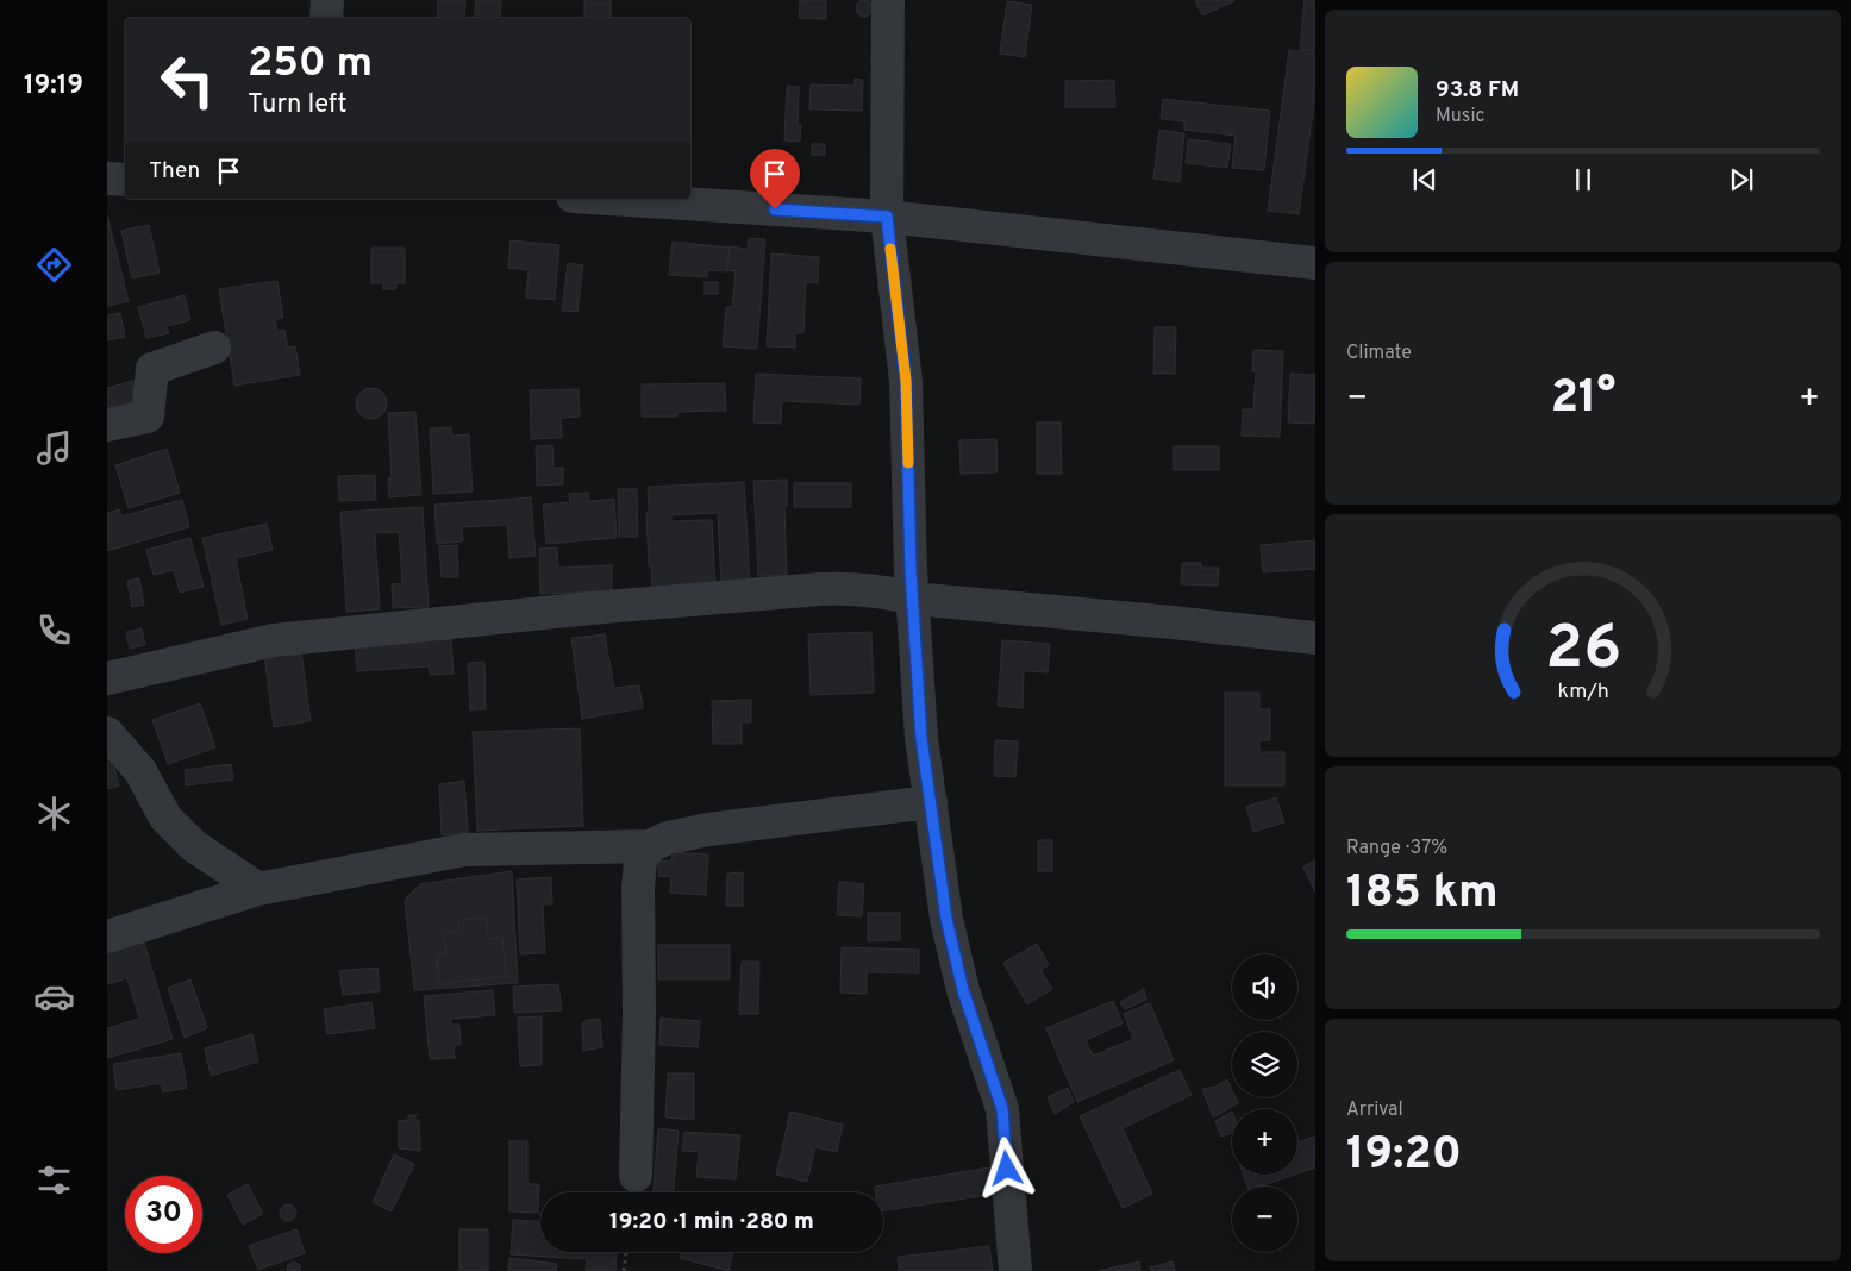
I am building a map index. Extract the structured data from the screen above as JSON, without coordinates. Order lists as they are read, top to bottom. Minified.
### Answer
{"page":{"tabs":"19:19","turn":["250 m","Turn left"],"song":["93.8 FM","Music"],"then":"Then","tile":["Climate",["Range · 37%","185 km"],["Arrival","19:20"]],"heat":["−","21°","+"],"map_buttons":["+","−"],"limit":"30","trip":"19:20 · 1 min · 280 m","gauge":["26","km/h"]}}
